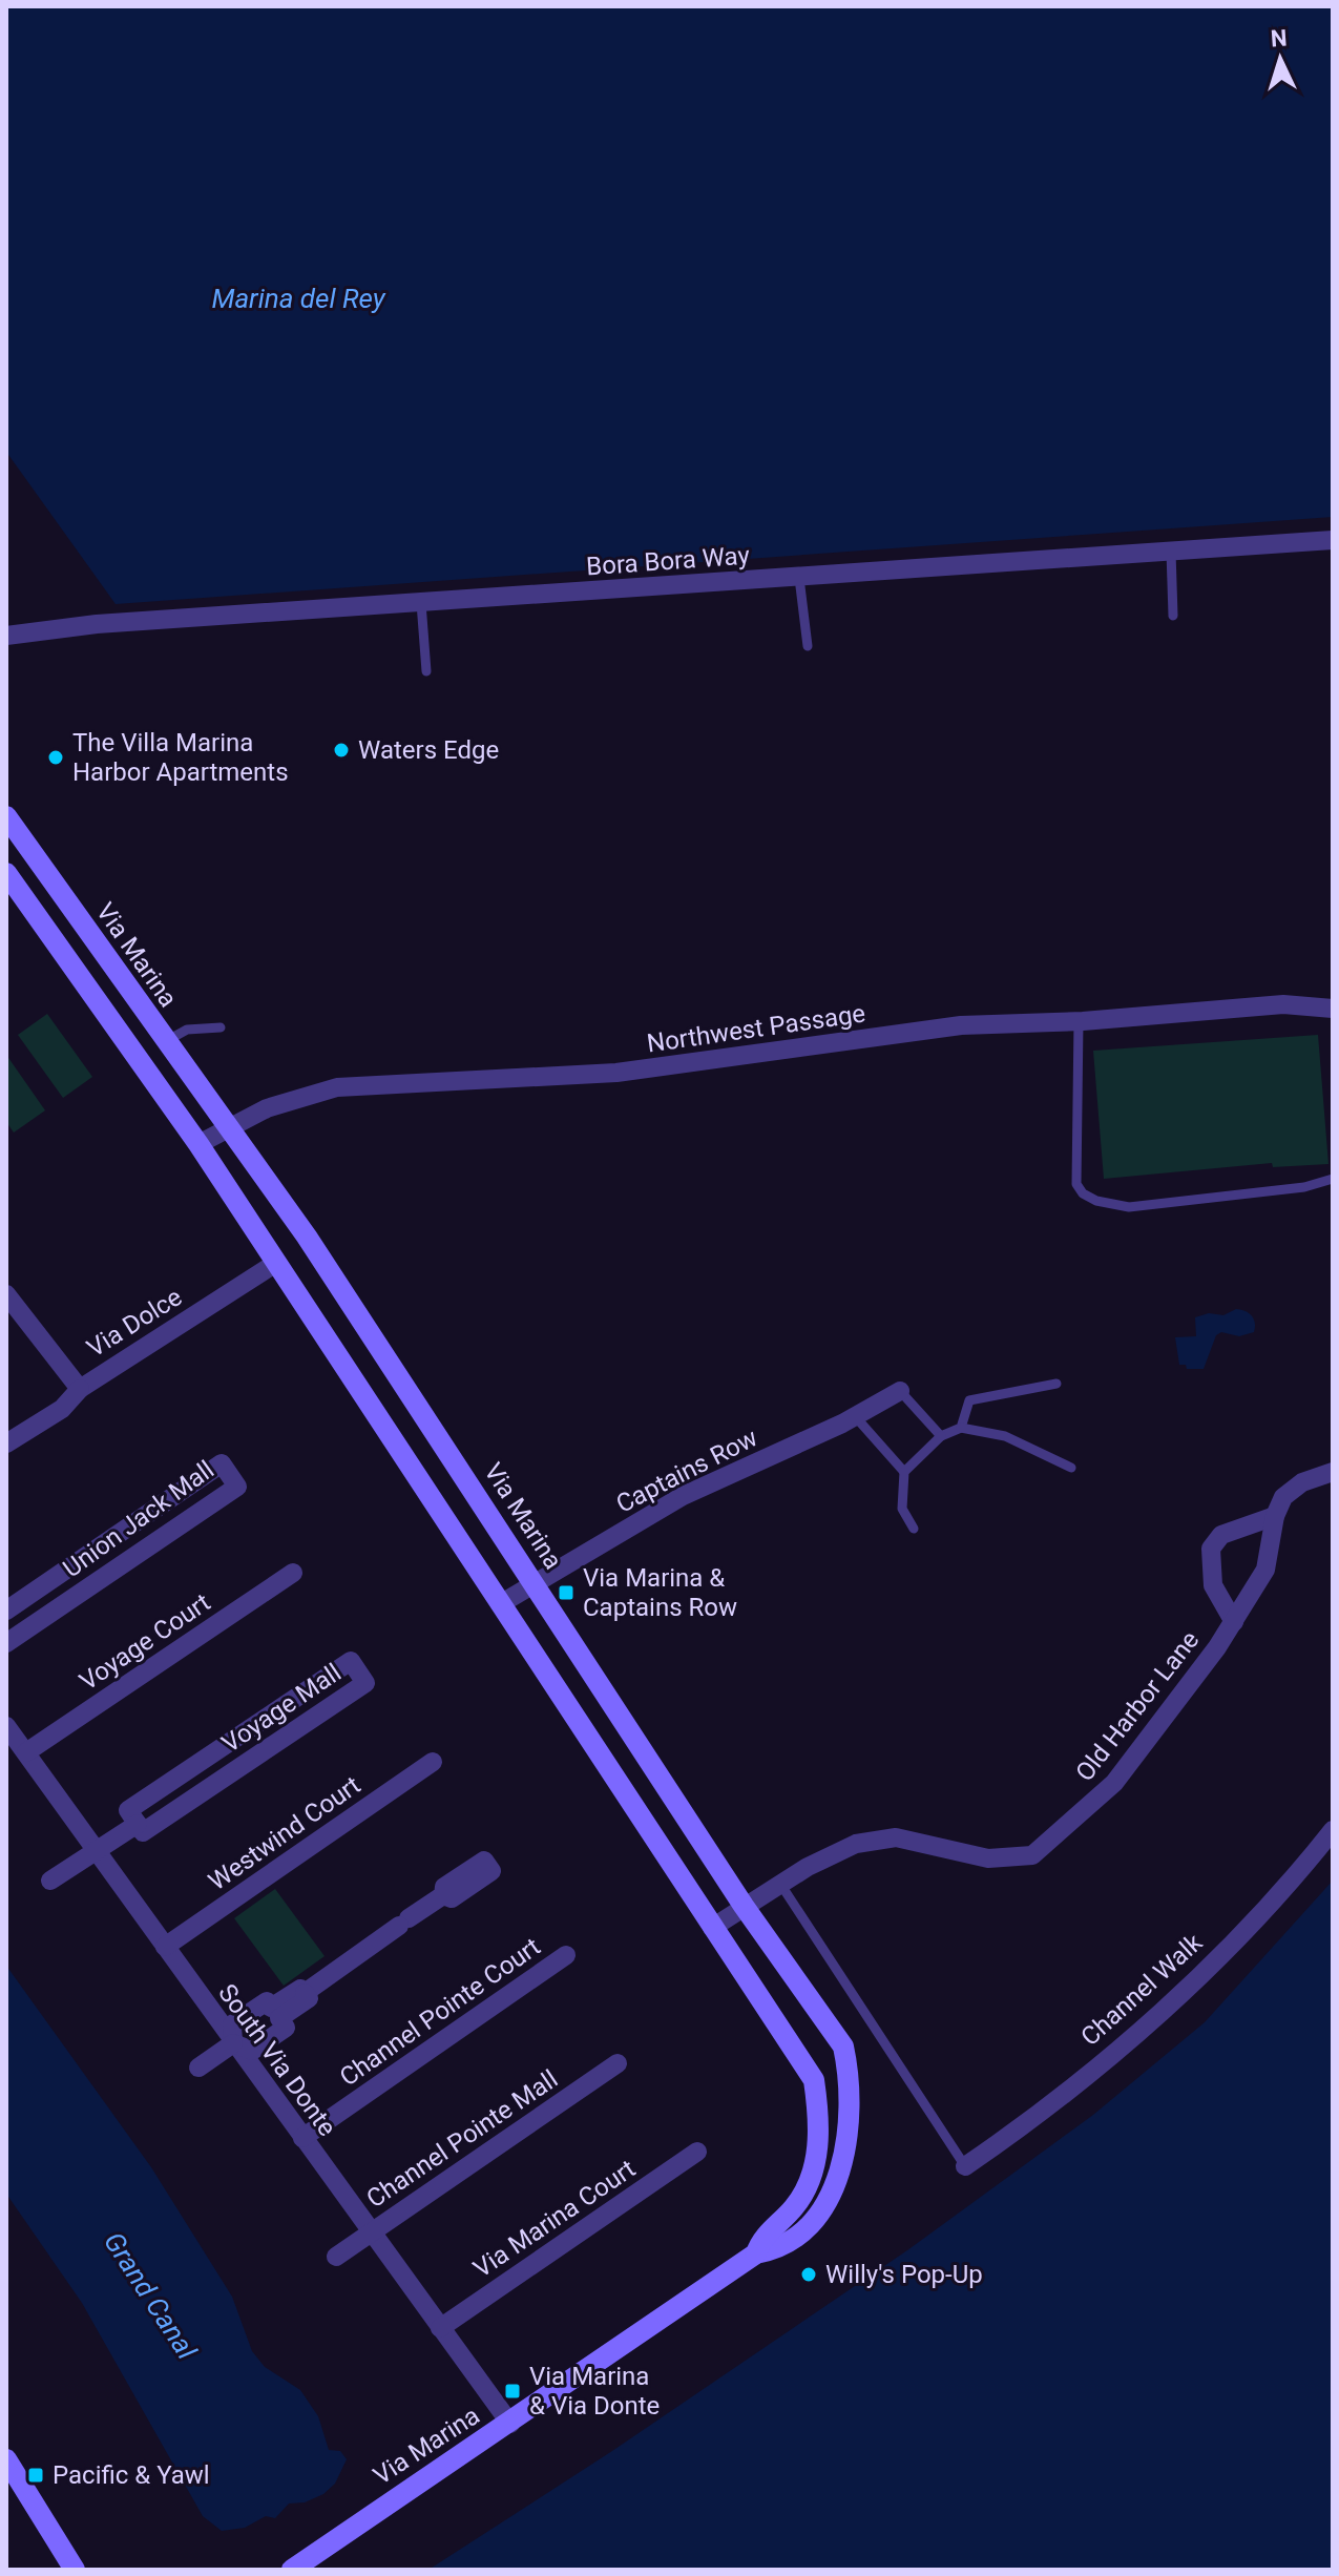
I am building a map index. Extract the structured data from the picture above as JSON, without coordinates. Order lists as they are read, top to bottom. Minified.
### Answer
{"streets":{"street":["Bora Bora Way","Via Marina","Northwest Passage","Via Dolce","Captains Row","Union Jack Mall","Voyage Court","Old Harbor Lane","Voyage Mall","Westwind Court","Channel Walk","Channel Pointe Court","South Via Donte","Channel Pointe Mall","Via Marina Court"]},"crossings":[["Via Marina","Northwest Passage"],["Via Marina","Via Dolce"],["Via Marina","Captains Row"],["Via Marina","Old Harbor Lane"],["Via Marina","South Via Donte"],["Voyage Court","South Via Donte"],["Voyage Mall","South Via Donte"],["Westwind Court","South Via Donte"],["Channel Pointe Court","South Via Donte"],["South Via Donte","Channel Pointe Mall"],["South Via Donte","Via Marina Court"]],"water":["Marina del Rey","Grand Canal"],"places":{"other":["Waters Edge","The Villa Marina Harbor Apartments","Willy's Pop-Up"],"transit":["Via Marina & Captains Row","Via Marina & Via Donte","Pacific & Yawl"]},"north":"top"}
